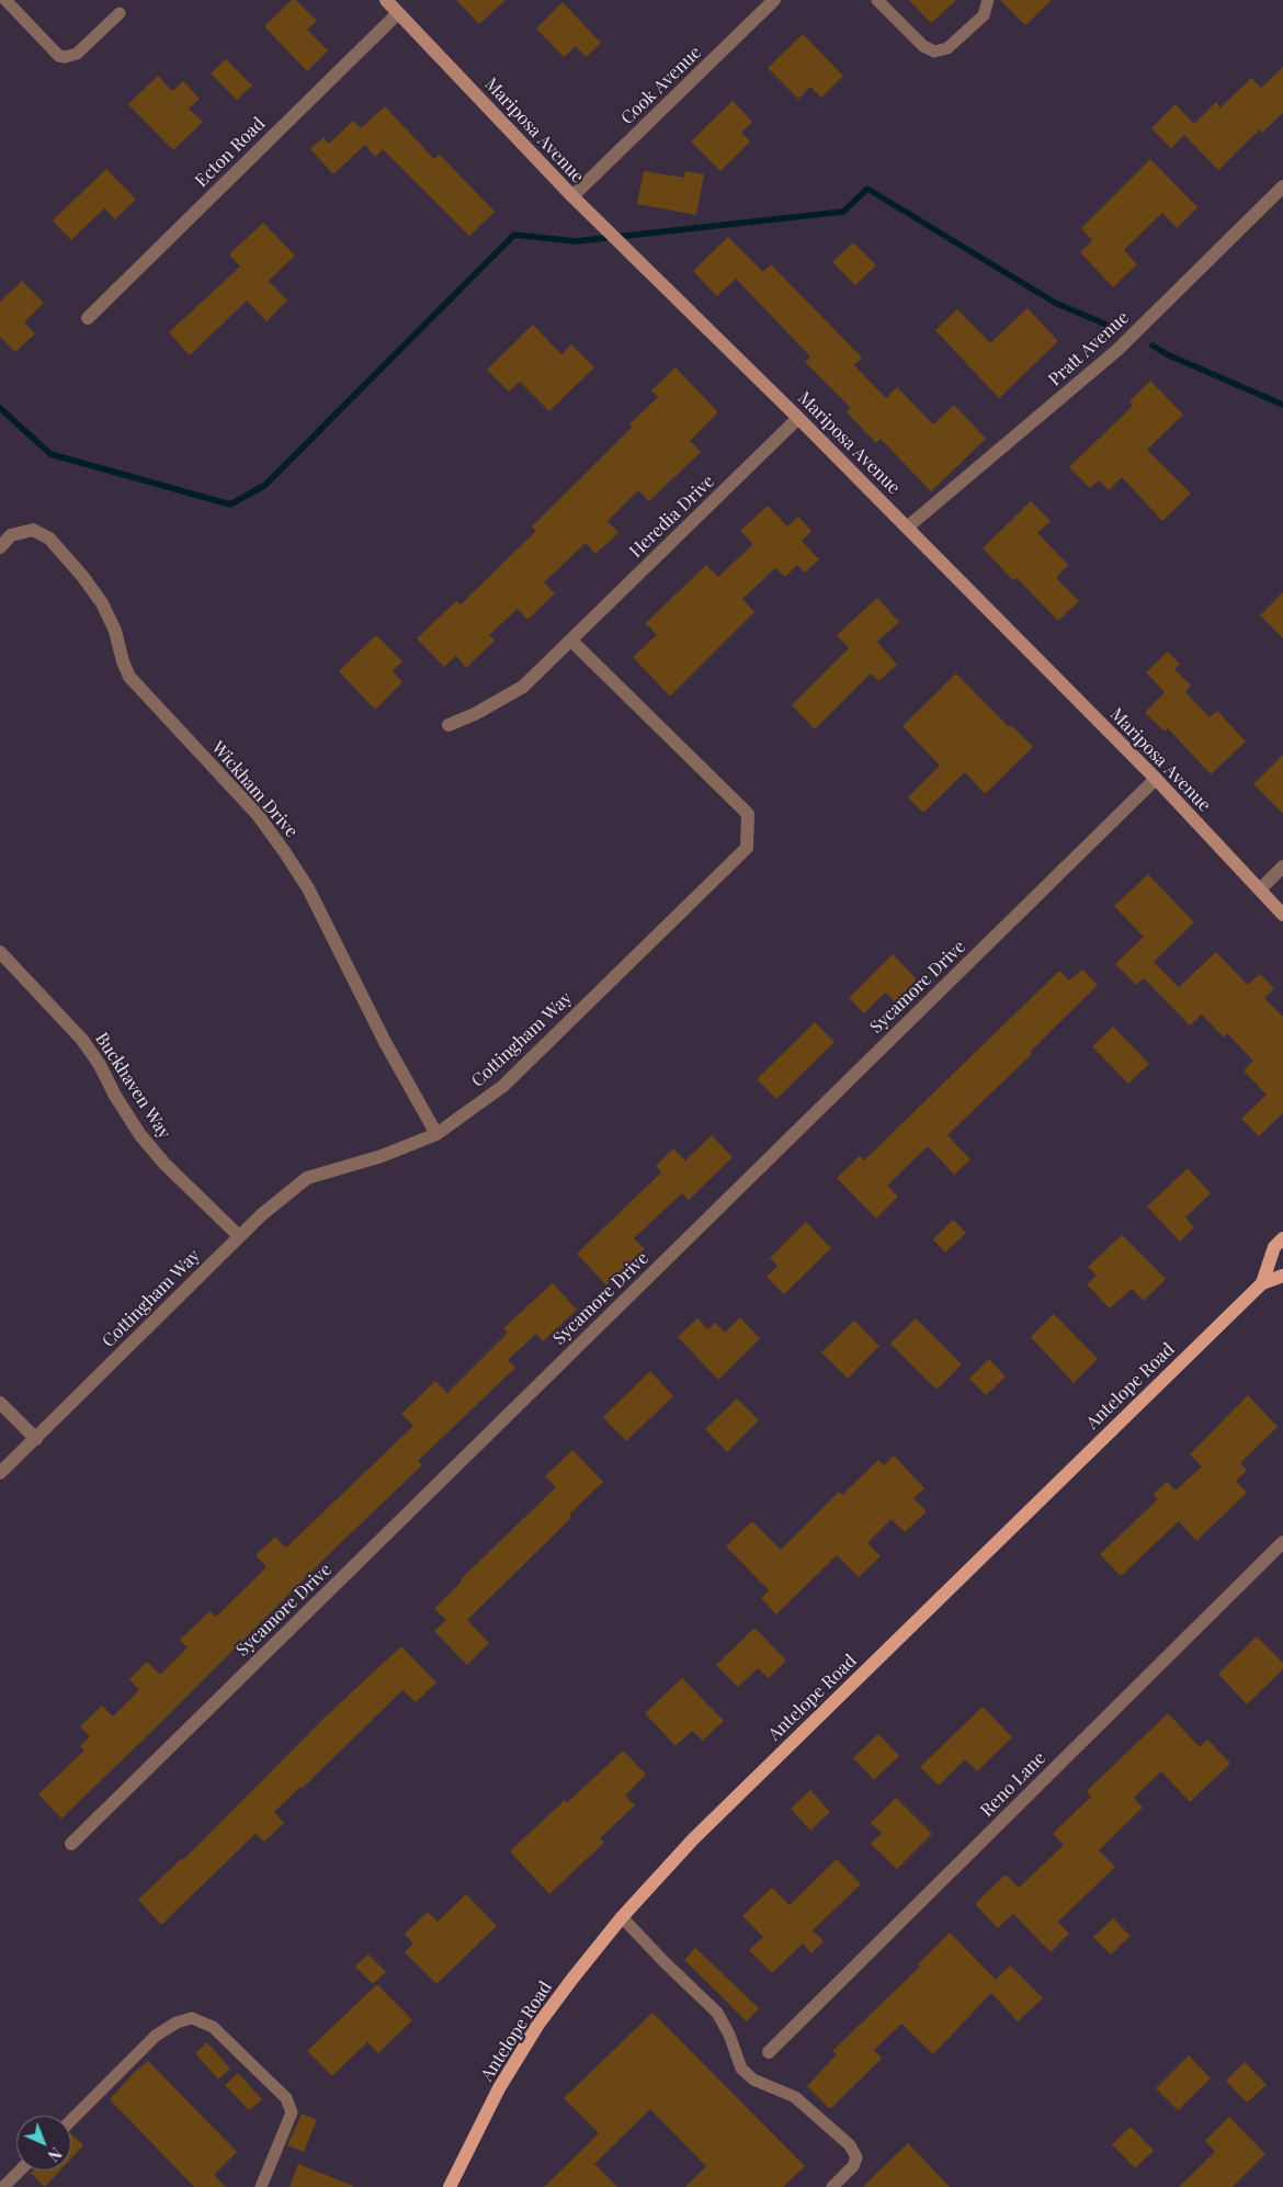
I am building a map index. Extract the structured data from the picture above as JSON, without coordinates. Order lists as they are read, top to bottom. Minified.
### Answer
{"streets":{"main road":["Antelope Road"],"street":["Cook Avenue","Mariposa Avenue","Ecton Road","Pratt Avenue","Heredia Drive","Wickham Drive","Sycamore Drive","Cottingham Way","Buckhaven Way","Reno Lane"]},"crossings":[["Cook Avenue","Mariposa Avenue"],["Mariposa Avenue","Ecton Road"],["Mariposa Avenue","Pratt Avenue"],["Mariposa Avenue","Heredia Drive"],["Mariposa Avenue","Sycamore Drive"],["Heredia Drive","Cottingham Way"],["Wickham Drive","Cottingham Way"],["Cottingham Way","Buckhaven Way"]],"north":"bottom right"}
